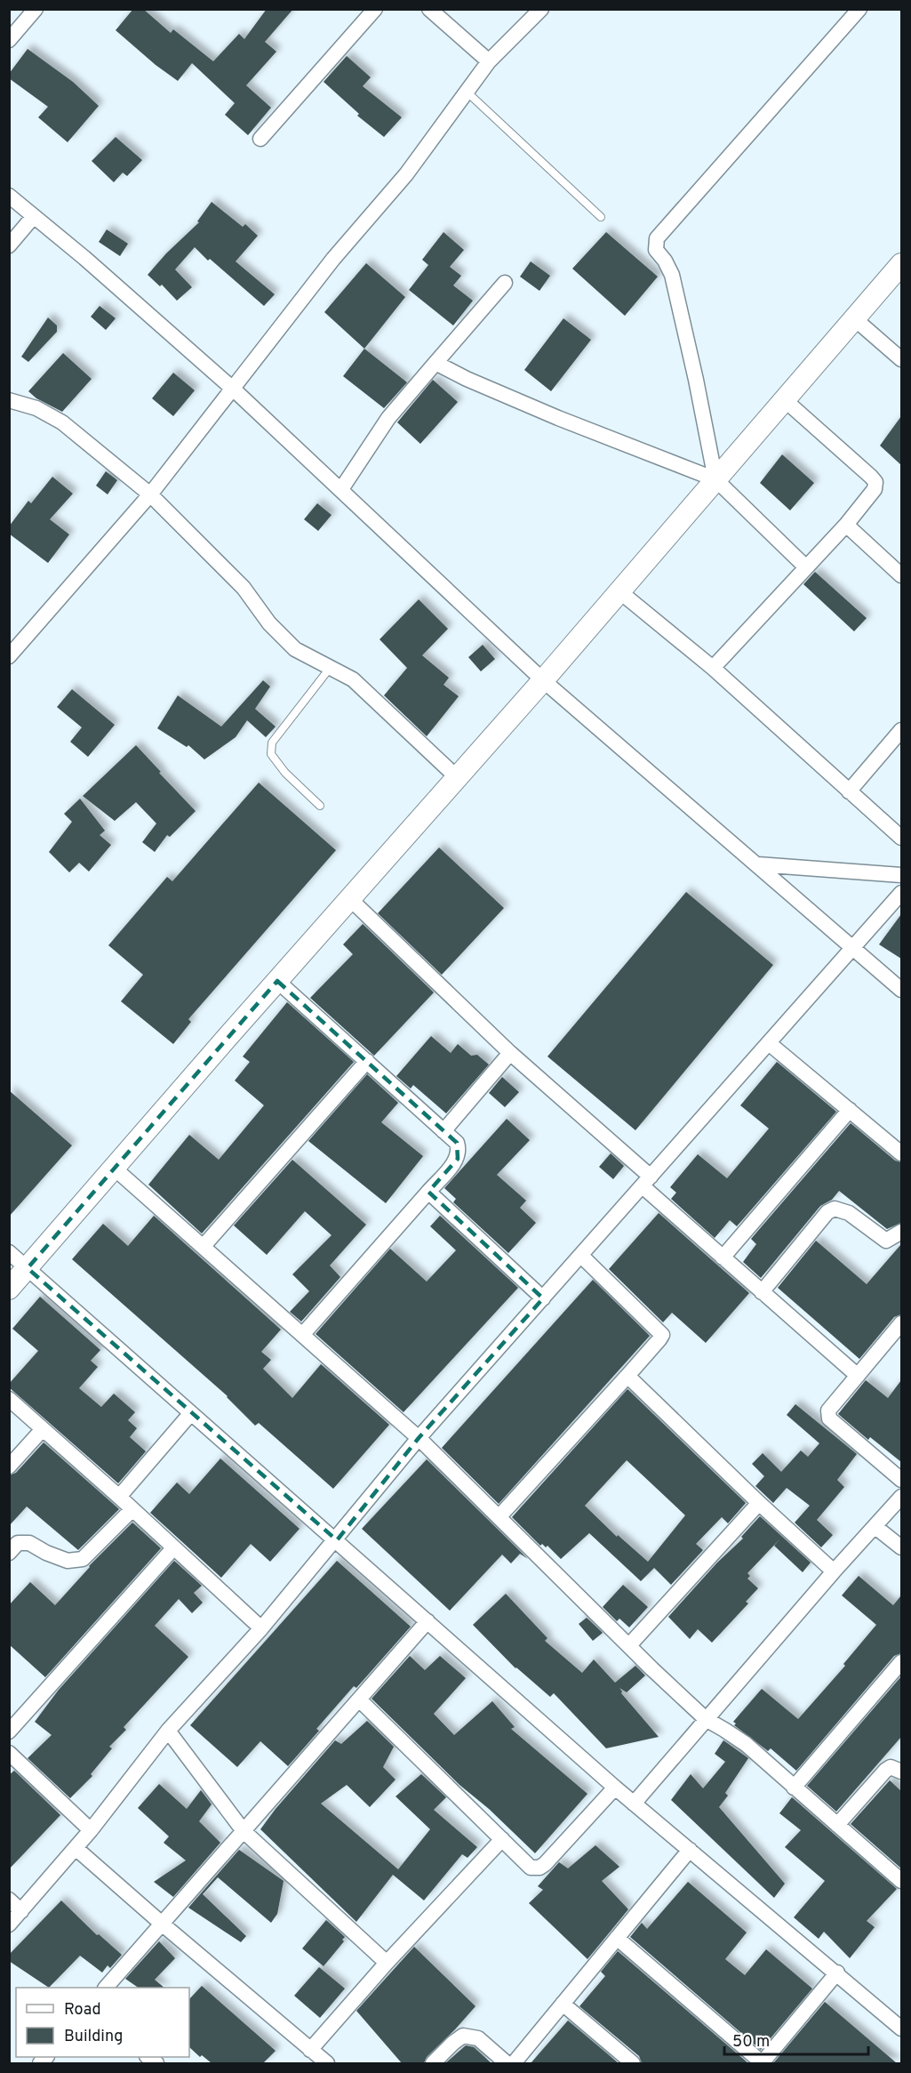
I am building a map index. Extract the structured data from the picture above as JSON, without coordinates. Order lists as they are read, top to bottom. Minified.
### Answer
{"legend":["Road","Building"],"scale_bar":"50 m"}
